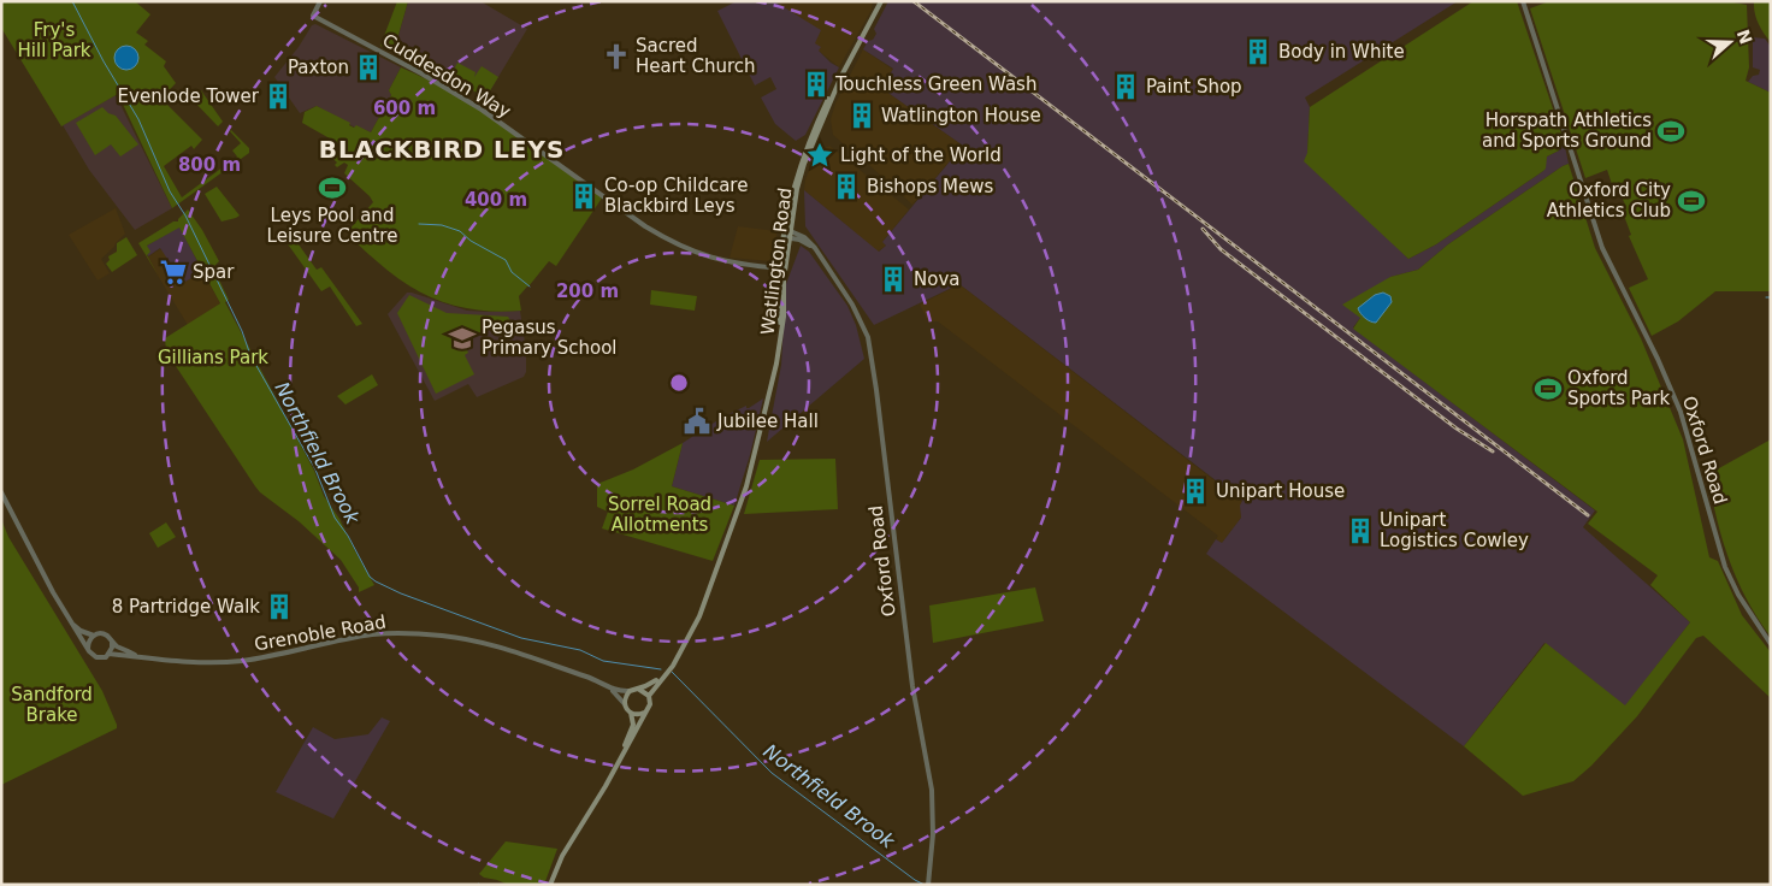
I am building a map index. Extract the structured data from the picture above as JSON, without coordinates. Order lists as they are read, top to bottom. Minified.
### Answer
{"streets":{"main road":["Watlington Road"],"street":["Cuddesdon Way","Oxford Road","Grenoble Road"]},"crossings":[["Cuddesdon Way","Watlington Road"],["Watlington Road","Oxford Road"],["Watlington Road","Grenoble Road"]],"districts":["BLACKBIRD LEYS"],"water":["Northfield Brook"],"parks":["Fry's Hill Park","Gillians Park","Sorrel Road Allotments","Sandford Brake"],"places":{"building":["Body in White","Paxton","Touchless Green Wash","Paint Shop","Evenlode Tower","Watlington House","Bishops Mews","Co-op Childcare Blackbird Leys","Nova","Unipart House","Unipart Logistics Cowley","8 Partridge Walk"],"church":["Sacred Heart Church"],"sports":["Horspath Athletics and Sports Ground","Leys Pool and Leisure Centre","Oxford City Athletics Club","Oxford Sports Park"],"place":["Light of the World"],"supermarket":["Spar"],"school or university":["Pegasus Primary School"],"public building":["Jubilee Hall"]},"north":"right","rings":["600 m","800 m","400 m","200 m"]}
